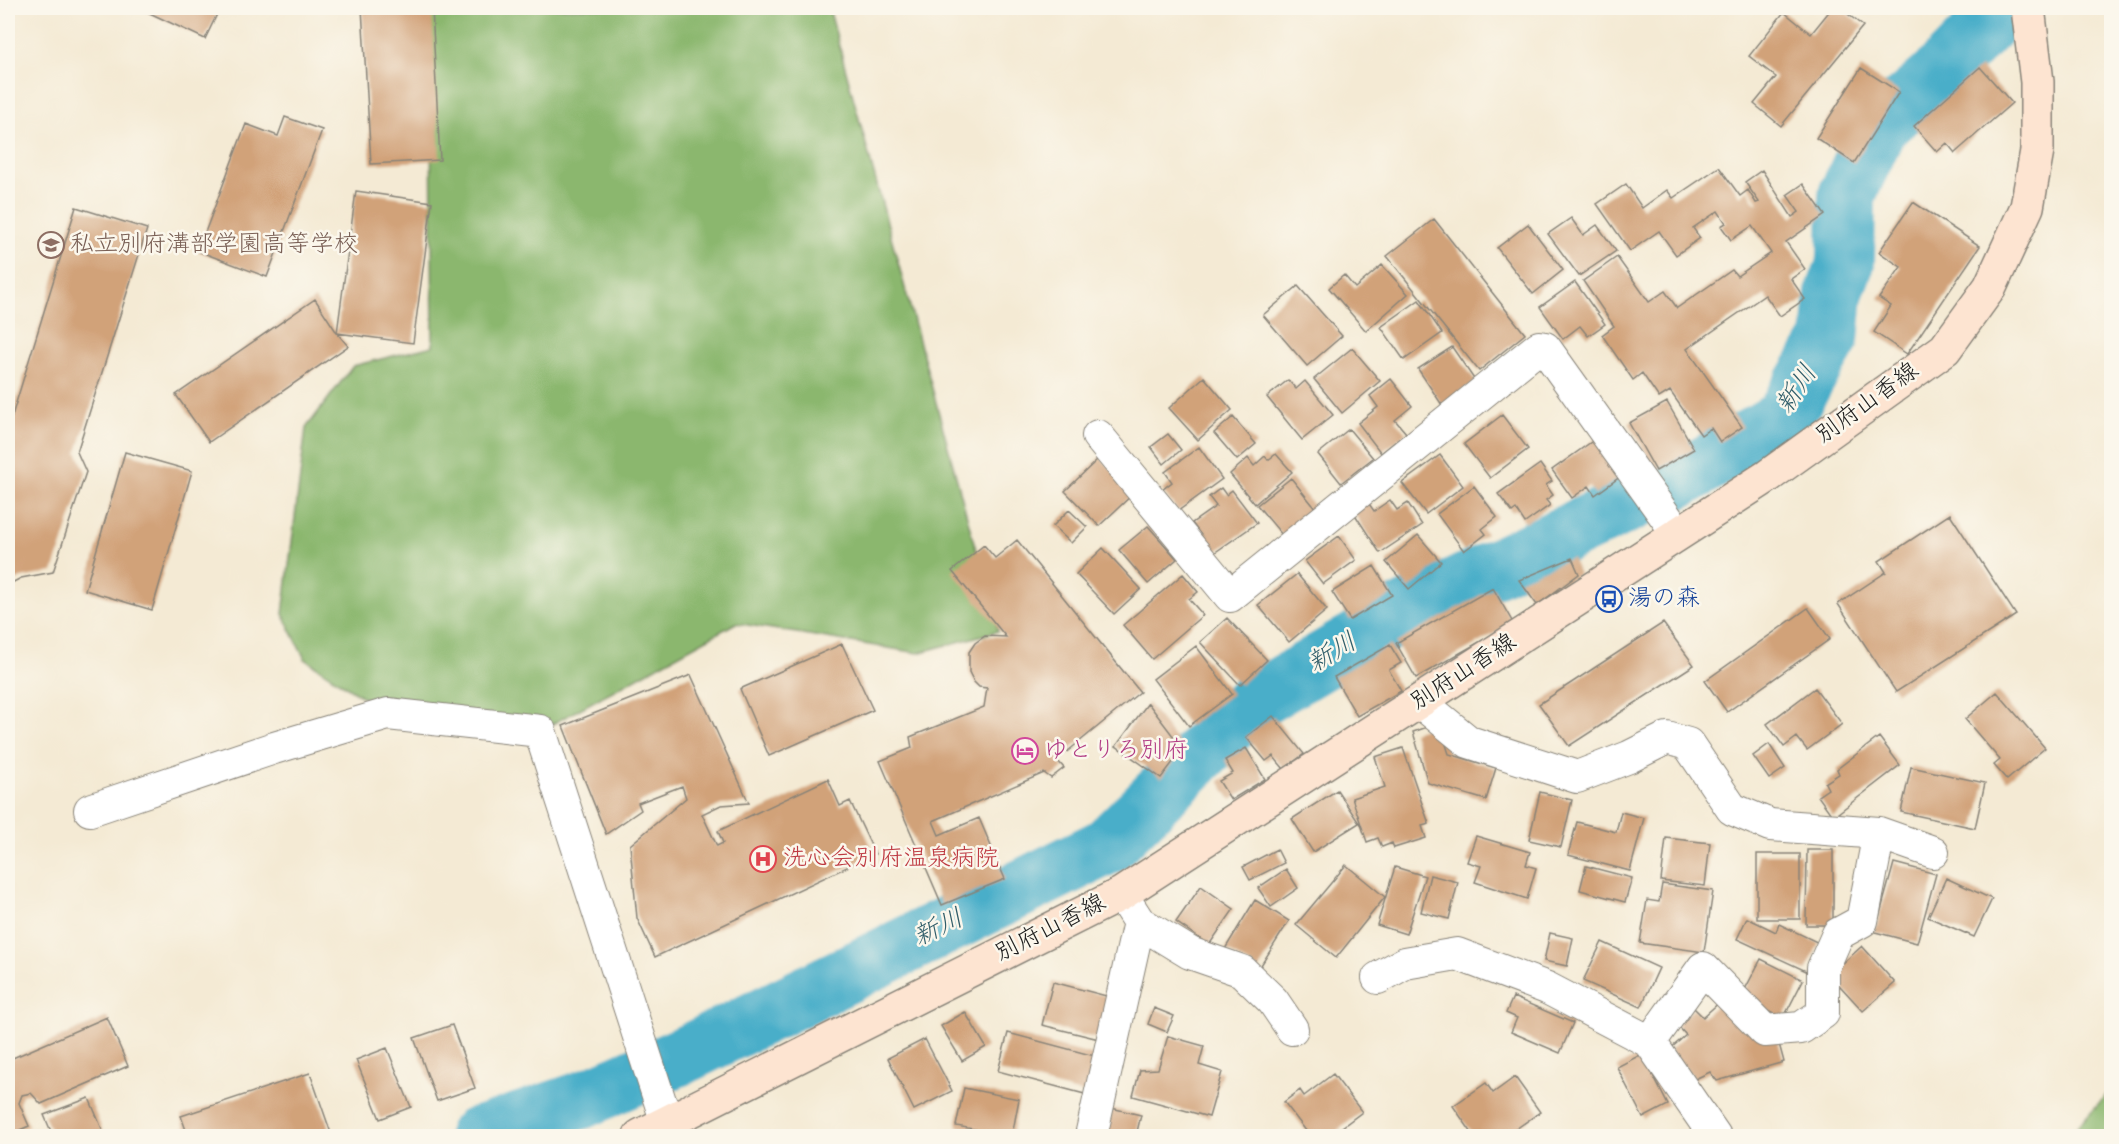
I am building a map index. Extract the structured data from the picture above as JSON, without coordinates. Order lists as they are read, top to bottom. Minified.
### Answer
{"streets":{"main road":["別府山香線"]},"water":["新川"],"places":{"school or university":["私立別府溝部学園高等学校"],"bus stop":["湯の森"],"hotel":["ゆとりろ別府"],"hospital":["洗心会別府温泉病院"]}}
